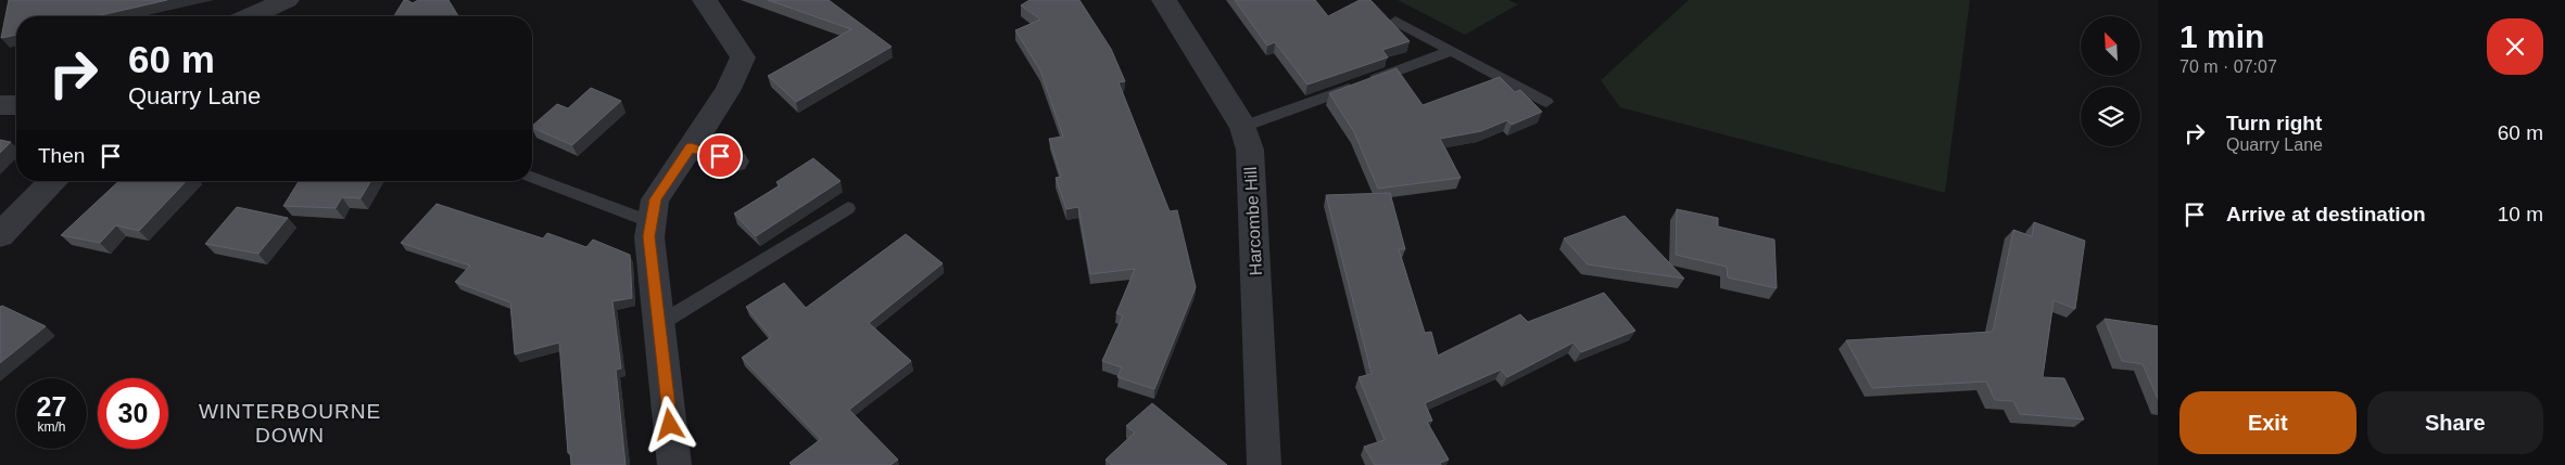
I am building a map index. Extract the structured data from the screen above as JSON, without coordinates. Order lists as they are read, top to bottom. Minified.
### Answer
{"streets":{"street":["Harcombe Hill"]},"districts":["WINTERBOURNE DOWN"],"north":"top left","page":{"heading":["1 min","70 m · 07:07"],"turn":["60 m","Quarry Lane"],"list":[{"name":"Turn right","note":"Quarry Lane","value":"60 m"},{"name":"Arrive at destination","value":"10 m"}],"then":"Then","speed":"27 km/h","limit":"30","buttons":["Exit","Share"]}}
